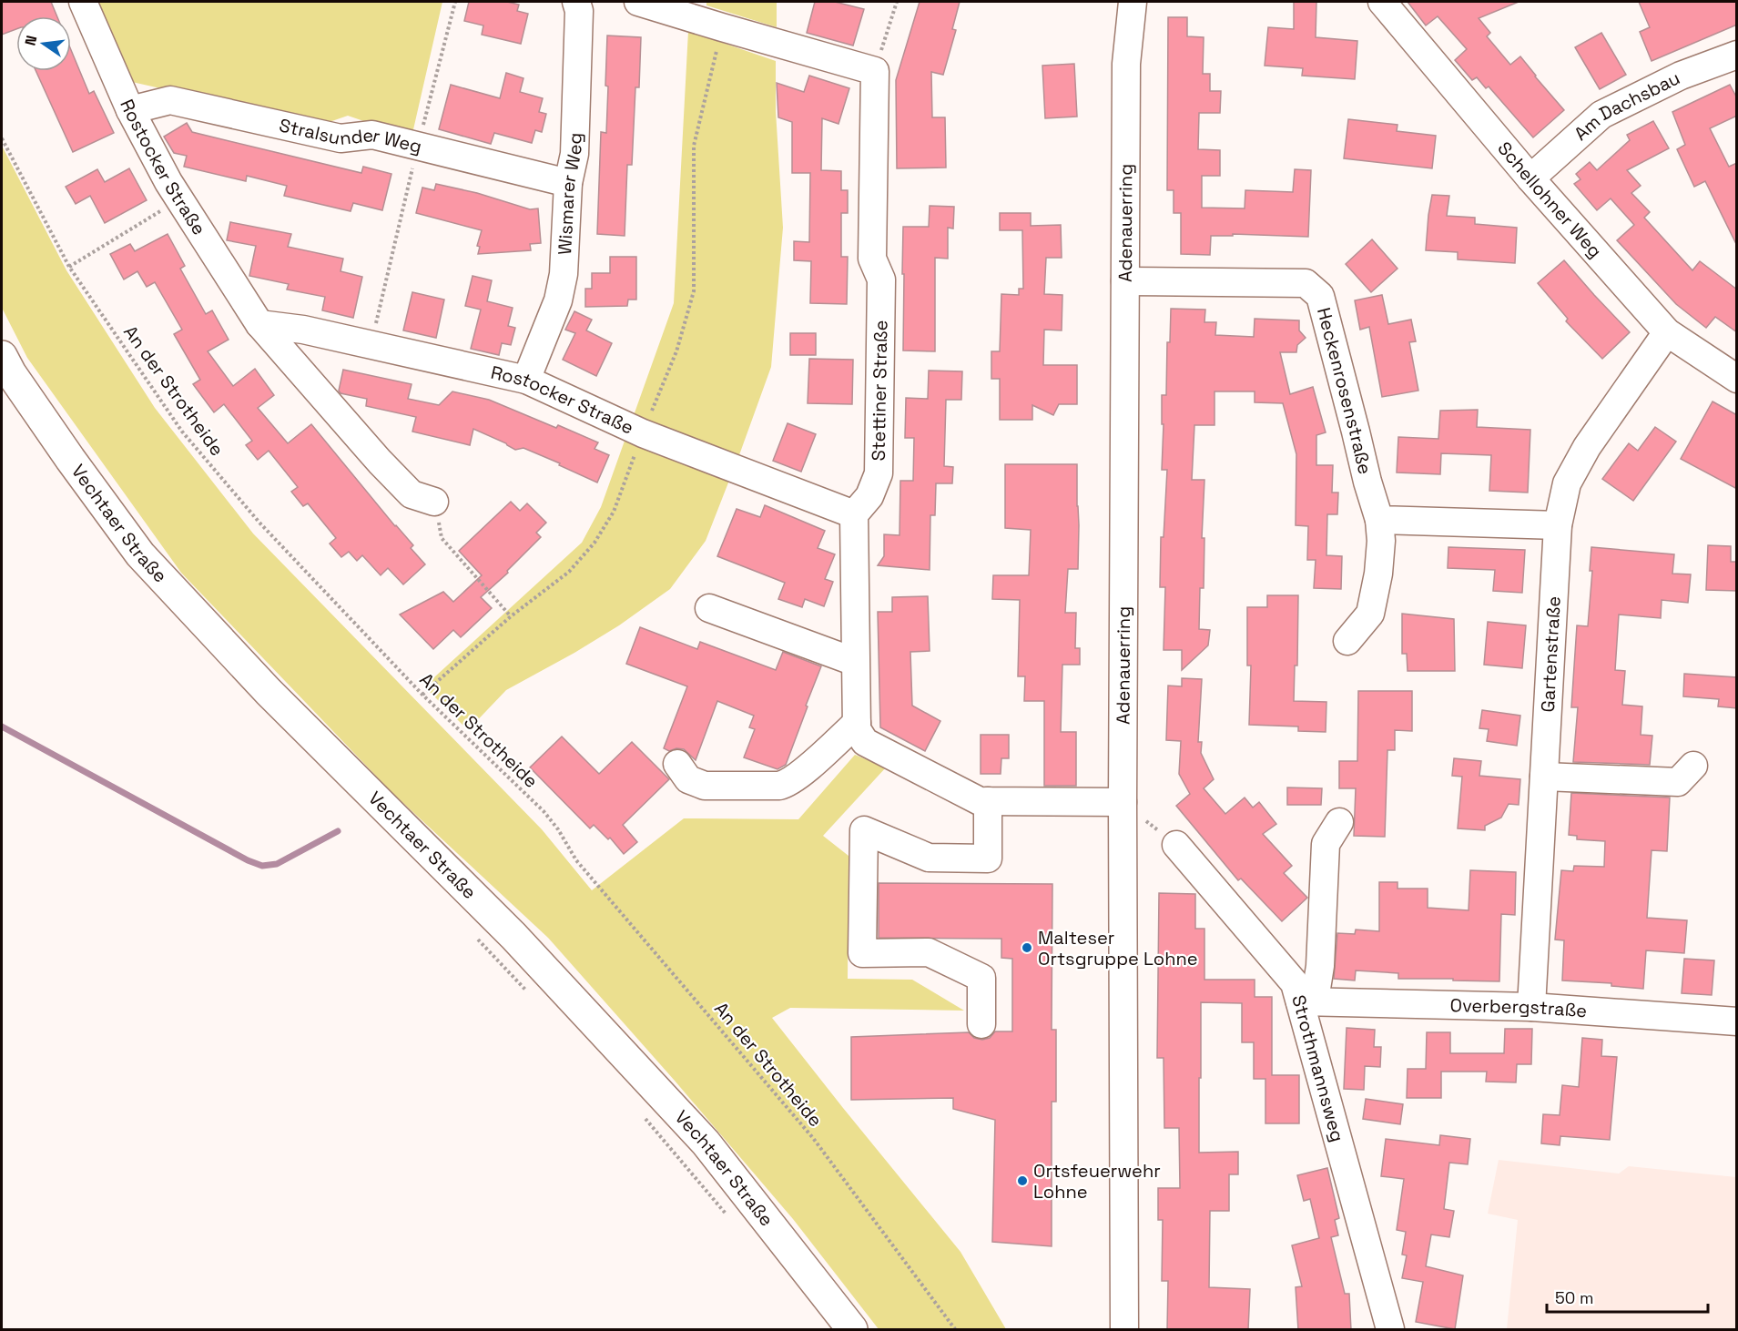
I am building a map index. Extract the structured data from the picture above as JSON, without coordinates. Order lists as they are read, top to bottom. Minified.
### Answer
{"streets":{"main road":["Vechtaer Straße"],"street":["Am Dachsbau","Stralsunder Weg","Rostocker Straße","Wismarer Weg","Schellohner Weg","Adenauerring","Stettiner Straße","Heckenrosenstraße","Gartenstraße","Overbergstraße","Strothmannsweg"],"path":["An der Strotheide"]},"crossings":[["Am Dachsbau","Schellohner Weg"],["Stralsunder Weg","Rostocker Straße"],["Stralsunder Weg","Wismarer Weg"],["Rostocker Straße","Wismarer Weg"],["Rostocker Straße","Stettiner Straße"],["Schellohner Weg","Gartenstraße"],["Adenauerring","Heckenrosenstraße"],["Gartenstraße","Overbergstraße"],["Overbergstraße","Strothmannsweg"]],"places":["Malteser Ortsgruppe Lohne","Ortsfeuerwehr Lohne"],"scale_bar":"50 m","north":"left"}
